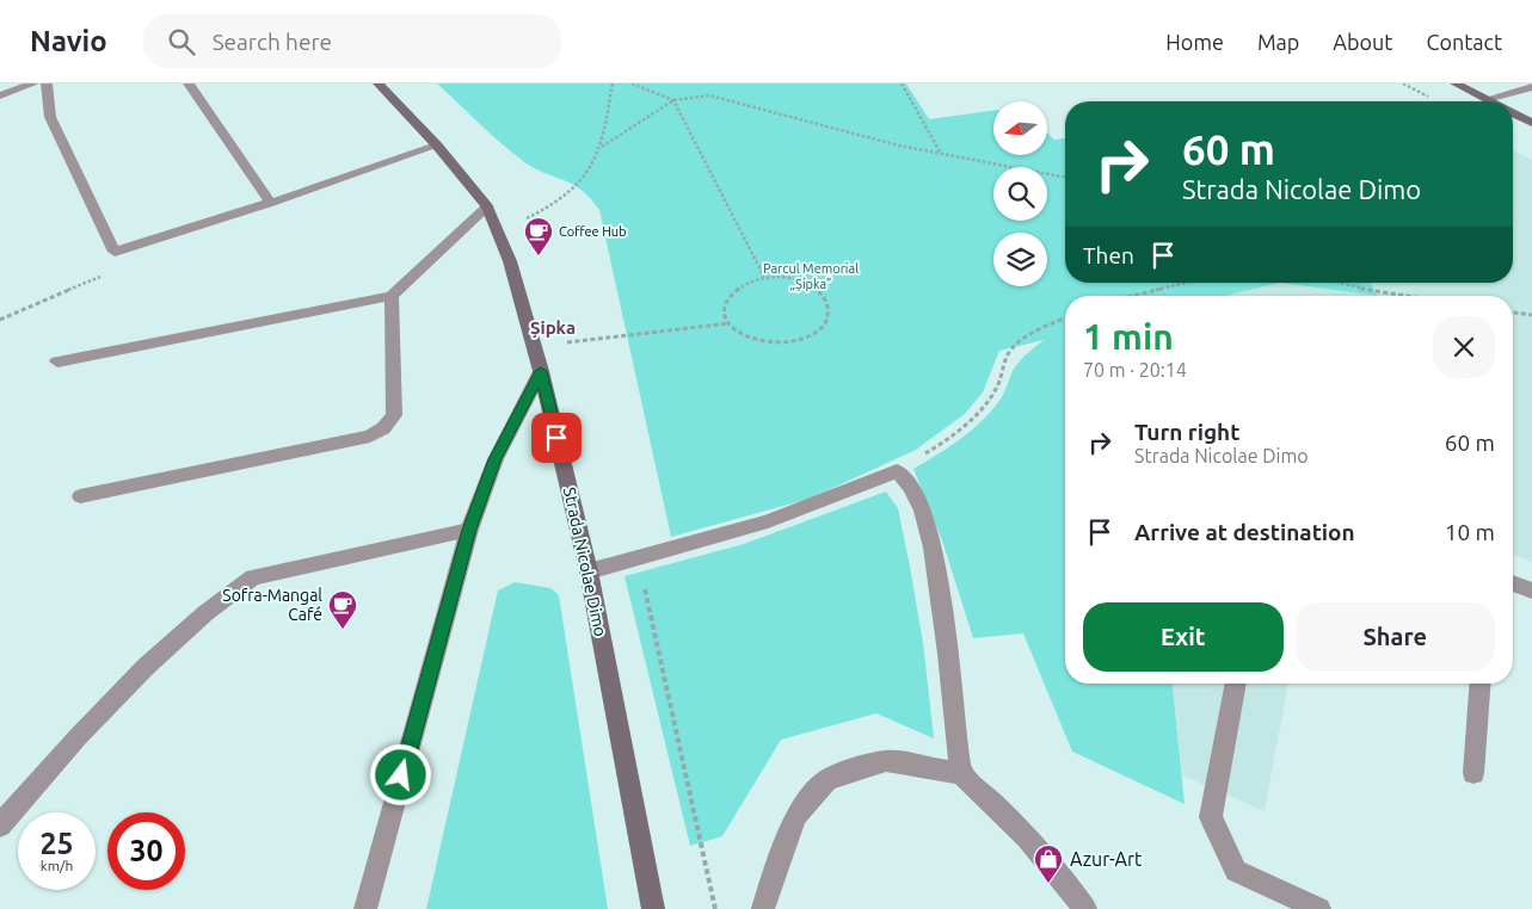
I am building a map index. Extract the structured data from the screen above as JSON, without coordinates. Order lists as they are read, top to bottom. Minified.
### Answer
{"streets":{"main road":["Strada Nicolae Dimo"]},"districts":["Șipka"],"parks":["Parcul Memorial „Șipka”"],"places":{"cafe":["Coffee Hub","Sofra-Mangal Café"],"shop":["Azur-Art"]},"north":"left","page":{"header":"Navio","search":"Search here","nav":["Home","Map","About","Contact"],"turn":["60 m","Strada Nicolae Dimo"],"then":"Then","heading":["1 min","70 m · 20:14"],"list":[{"name":"Turn right","note":"Strada Nicolae Dimo","value":"60 m"},{"name":"Arrive at destination","value":"10 m"}],"buttons":["Exit","Share"],"speed":"25 km/h","limit":"30"}}
